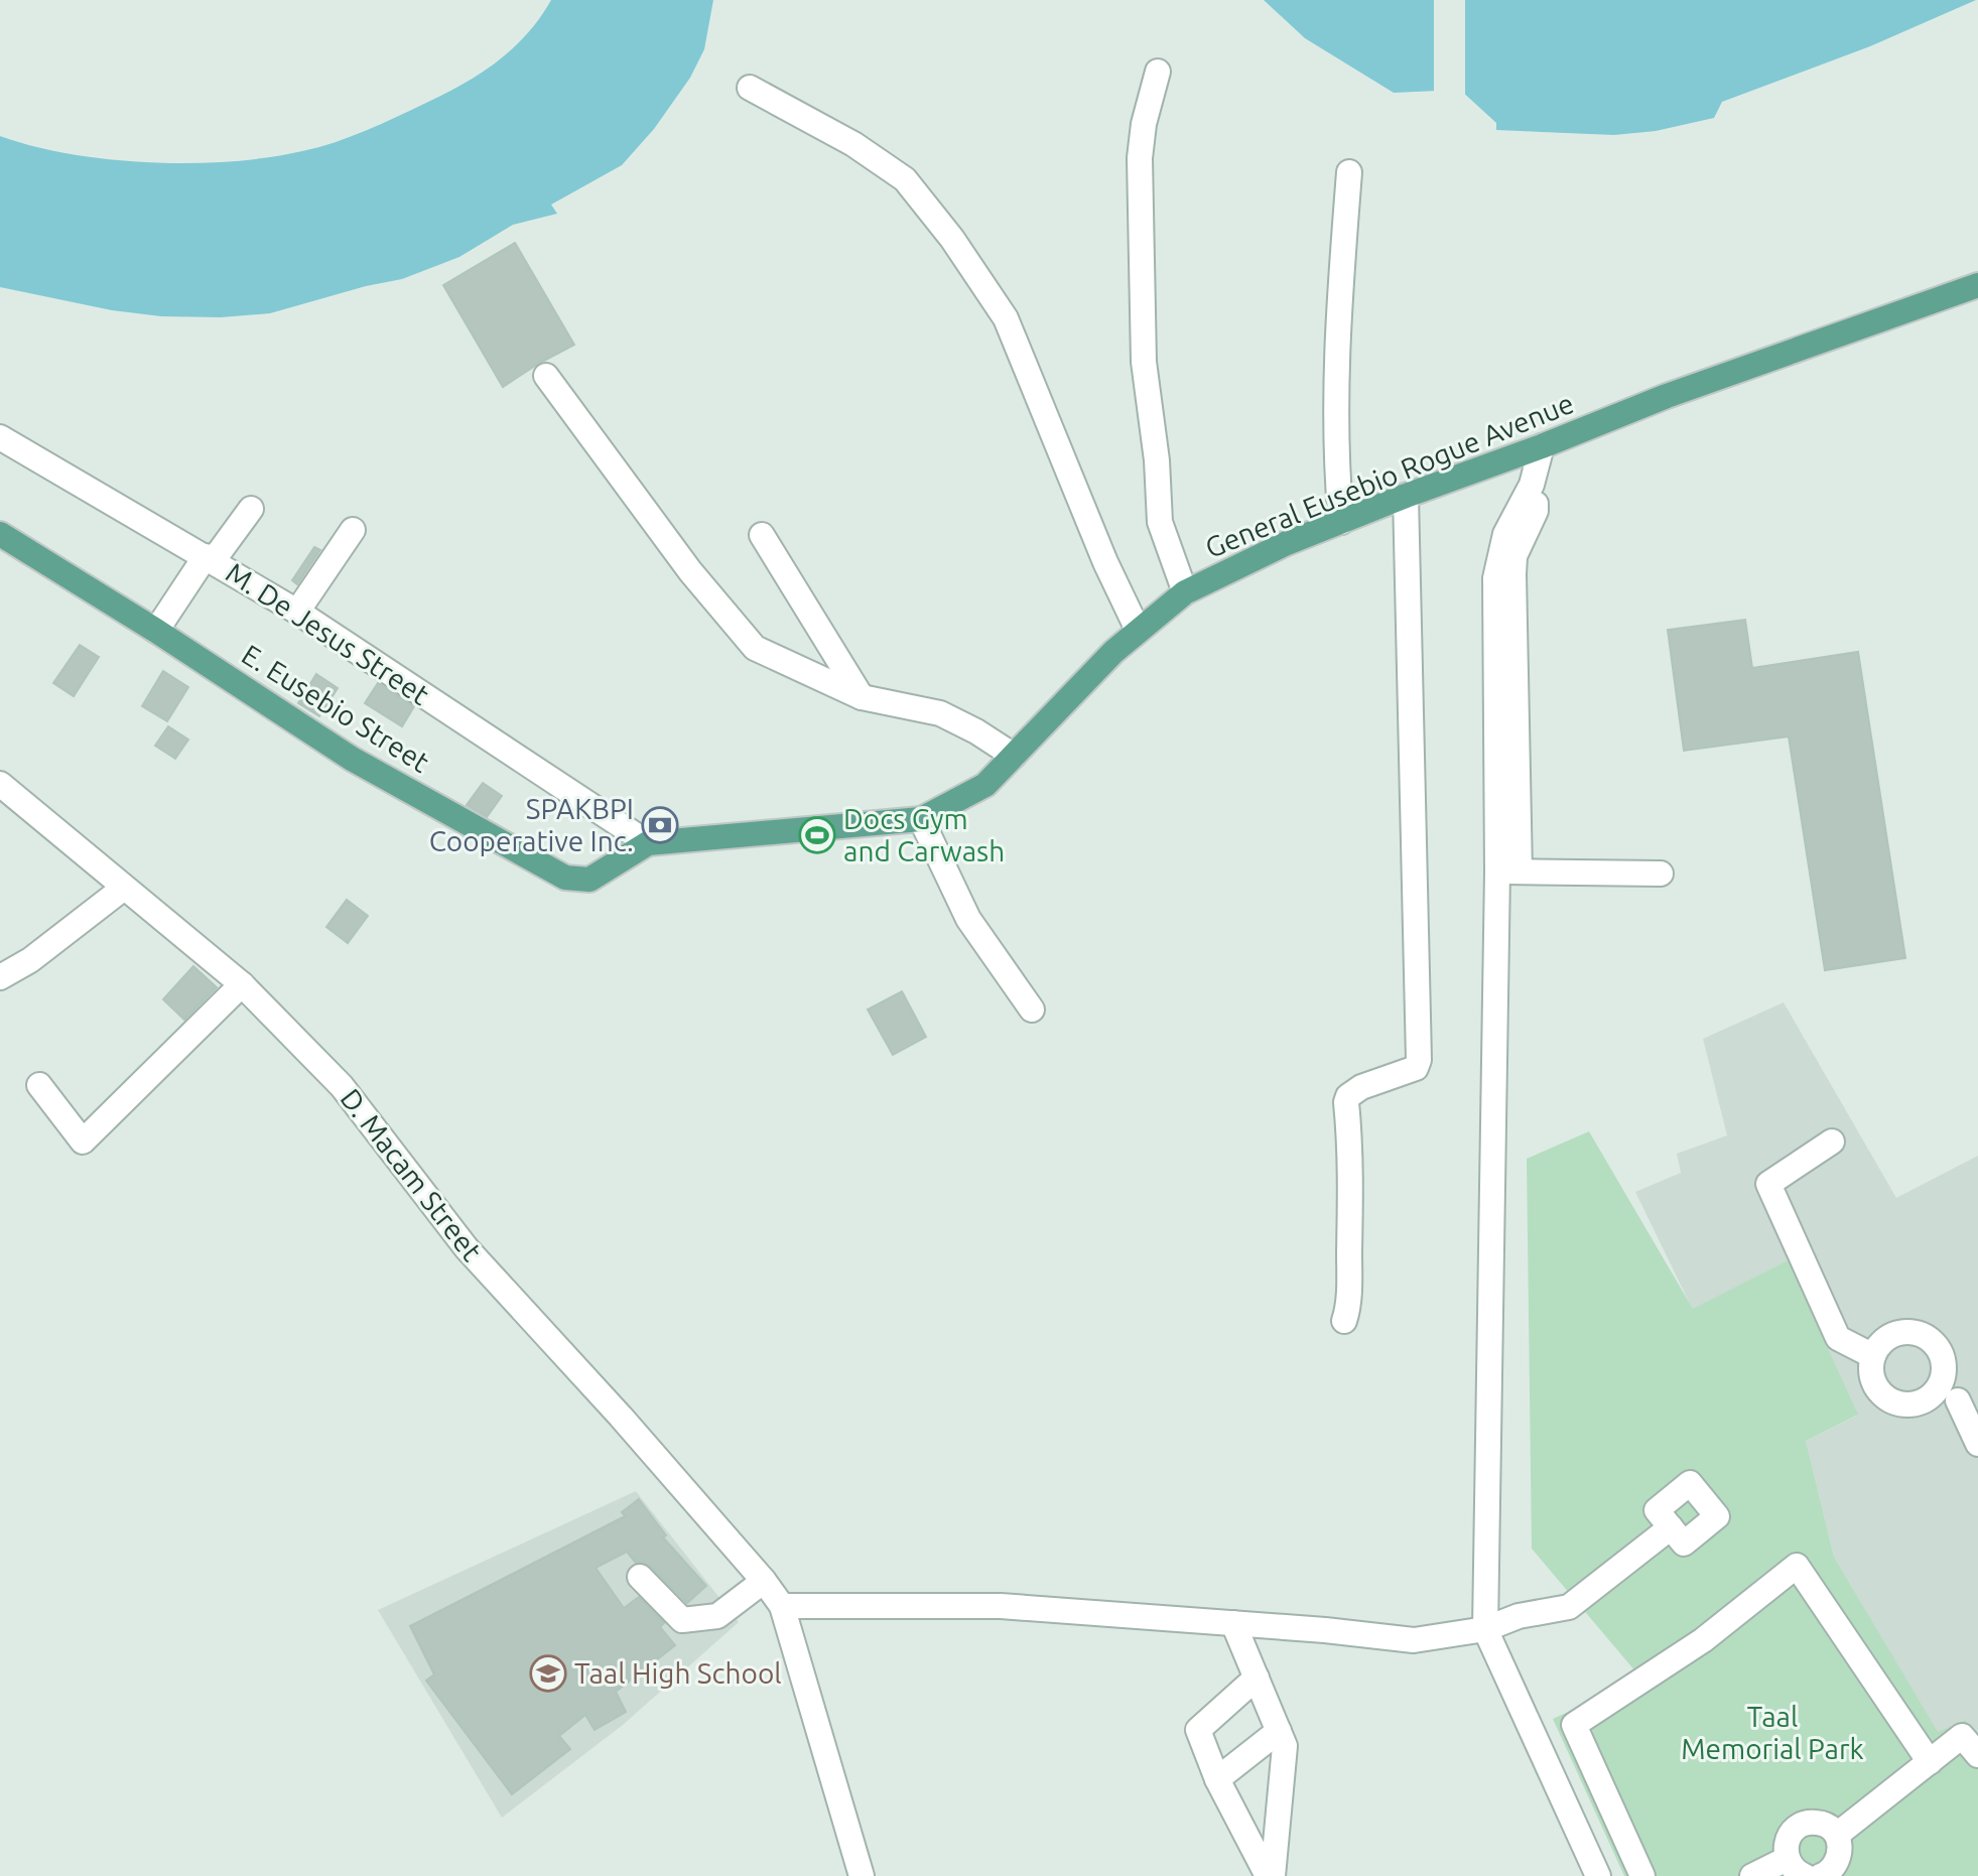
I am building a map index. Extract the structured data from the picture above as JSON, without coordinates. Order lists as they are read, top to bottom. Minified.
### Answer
{"streets":{"main road":["General Eusebio Rogue Avenue","E. Eusebio Street"],"street":["M. De Jesus Street","D. Macam Street"]},"crossings":[["General Eusebio Rogue Avenue","M. De Jesus Street"],["General Eusebio Rogue Avenue","E. Eusebio Street"],["M. De Jesus Street","E. Eusebio Street"]],"parks":["Taal Memorial Park"],"places":{"bank":["SPAKBPI Cooperative Inc."],"sports":["Docs Gym and Carwash"],"school or university":["Taal High School"]}}
